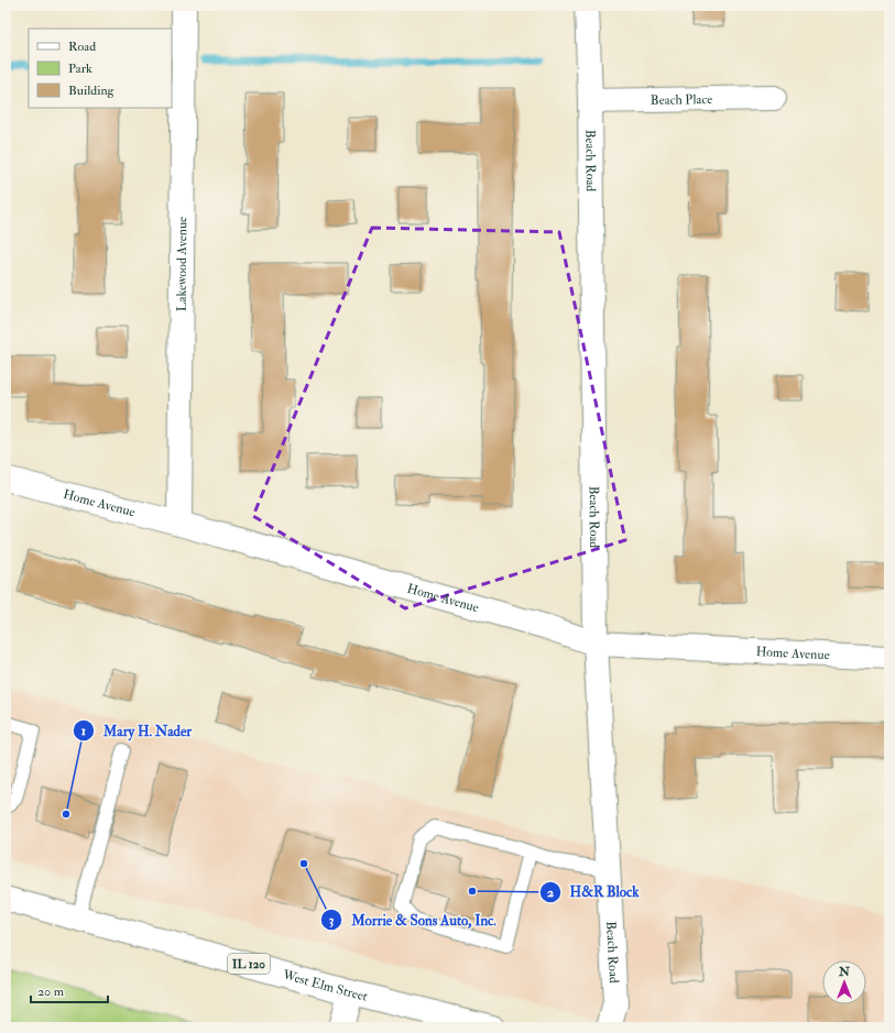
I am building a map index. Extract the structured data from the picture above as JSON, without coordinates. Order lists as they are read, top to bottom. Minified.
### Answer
{"streets":{"street":["Beach Place","Beach Road","Lakewood Avenue","Home Avenue","IL 120","West Elm Street"]},"crossings":[["Beach Place","Beach Road"],["Beach Road","Home Avenue"],["Lakewood Avenue","Home Avenue"]],"places":["Mary H. Nader","Morrie & Sons Auto, Inc.","H&R Block"],"legend":["Road","Park","Building"],"scale_bar":"20 m","north":"top"}
